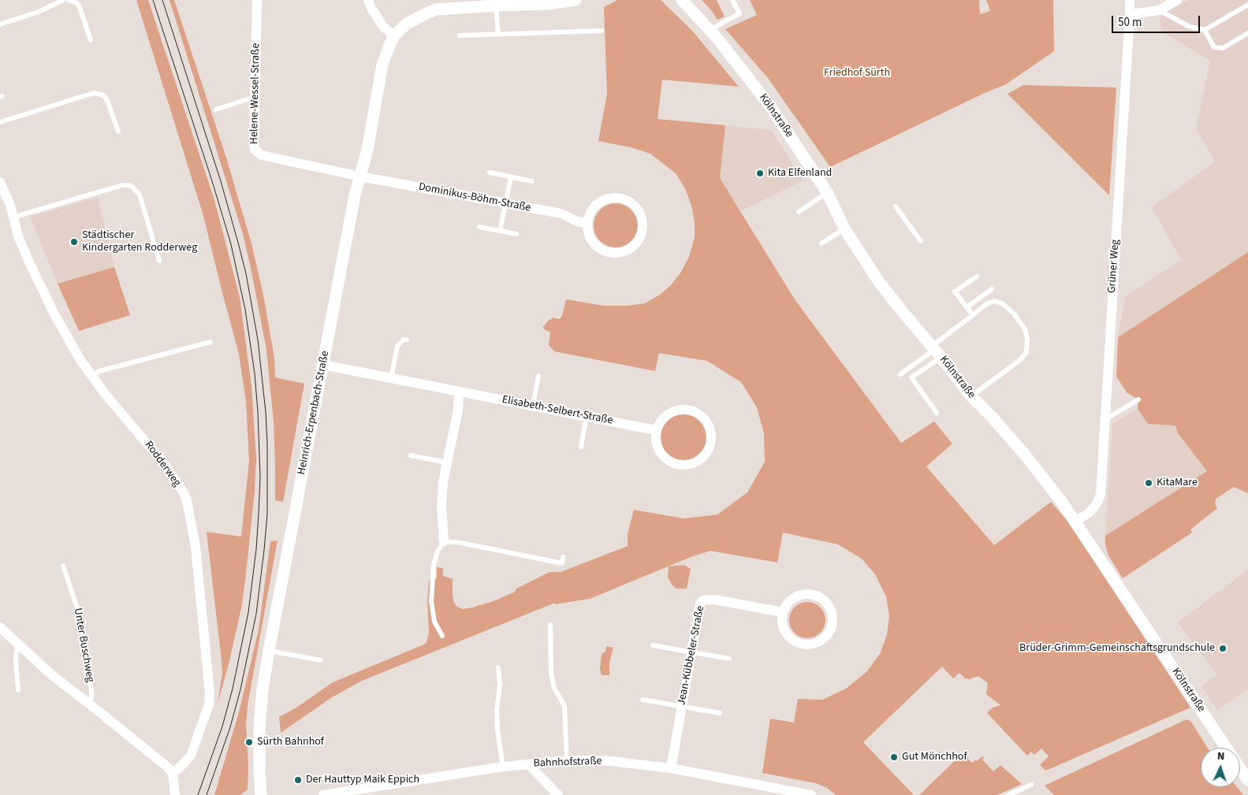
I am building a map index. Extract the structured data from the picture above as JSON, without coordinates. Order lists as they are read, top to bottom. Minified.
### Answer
{"streets":{"street":["Helene-Wessel-Straße","Kölnstraße","Dominikus-Böhm-Straße","Grüner Weg","Elisabeth-Selbert-Straße","Heinrich-Erpenbach-Straße","Rodderweg","Unter Buschweg","Jean-Kübbeler-Straße","Bahnhofstraße"]},"crossings":[["Helene-Wessel-Straße","Dominikus-Böhm-Straße"],["Helene-Wessel-Straße","Heinrich-Erpenbach-Straße"],["Kölnstraße","Grüner Weg"],["Dominikus-Böhm-Straße","Heinrich-Erpenbach-Straße"],["Elisabeth-Selbert-Straße","Heinrich-Erpenbach-Straße"],["Rodderweg","Unter Buschweg"],["Jean-Kübbeler-Straße","Bahnhofstraße"]],"parks":["Friedhof Sürth"],"places":["Kita Elfenland","Städtischer Kindergarten Rodderweg","KitaMare","Brüder-Grimm-Gemeinschaftsgrundschule","Sürth Bahnhof","Gut Mönchhof","Der Hauttyp Maik Eppich"],"scale_bar":"50 m","north":"top"}
